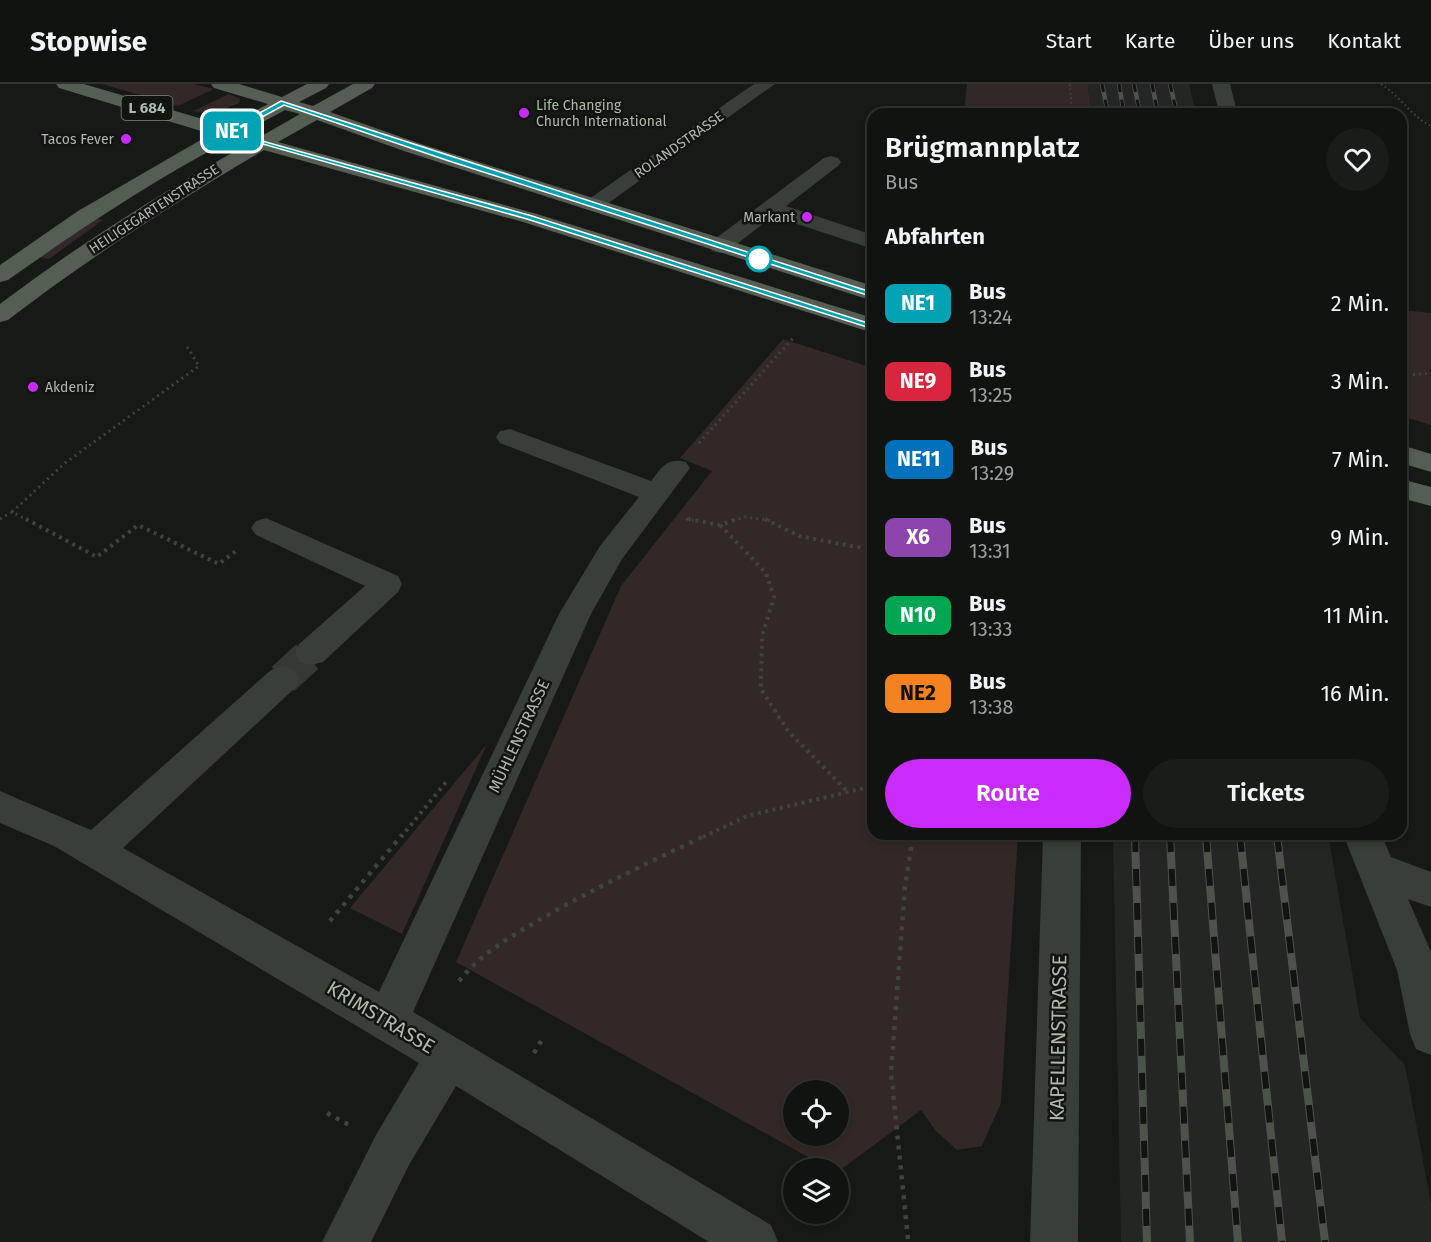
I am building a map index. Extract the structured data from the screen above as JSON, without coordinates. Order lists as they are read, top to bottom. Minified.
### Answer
{"streets":{"main road":["L 684","HEILIGEGARTENSTRASSE"],"street":["ROLANDSTRASSE","MÜHLENSTRASSE","KRIMSTRASSE","KAPELLENSTRASSE"]},"crossings":[["L 684","HEILIGEGARTENSTRASSE"],["MÜHLENSTRASSE","KRIMSTRASSE"]],"places":["Life Changing Church International","Tacos Fever","Markant","Akdeniz"],"lines":["bus line NE1"],"page":{"header":"Stopwise","nav":["Start","Karte","Über uns","Kontakt"],"on_map":"NE1","heading":[["Brügmannplatz","Bus"],"Abfahrten"],"list":[{"mark":"NE1","name":"Bus","note":"13:24","value":"2 Min."},{"mark":"NE9","name":"Bus","note":"13:25","value":"3 Min."},{"mark":"NE11","name":"Bus","note":"13:29","value":"7 Min."},{"mark":"X6","name":"Bus","note":"13:31","value":"9 Min."},{"mark":"N10","name":"Bus","note":"13:33","value":"11 Min."},{"mark":"NE2","name":"Bus","note":"13:38","value":"16 Min."}],"buttons":["Route","Tickets"]}}
